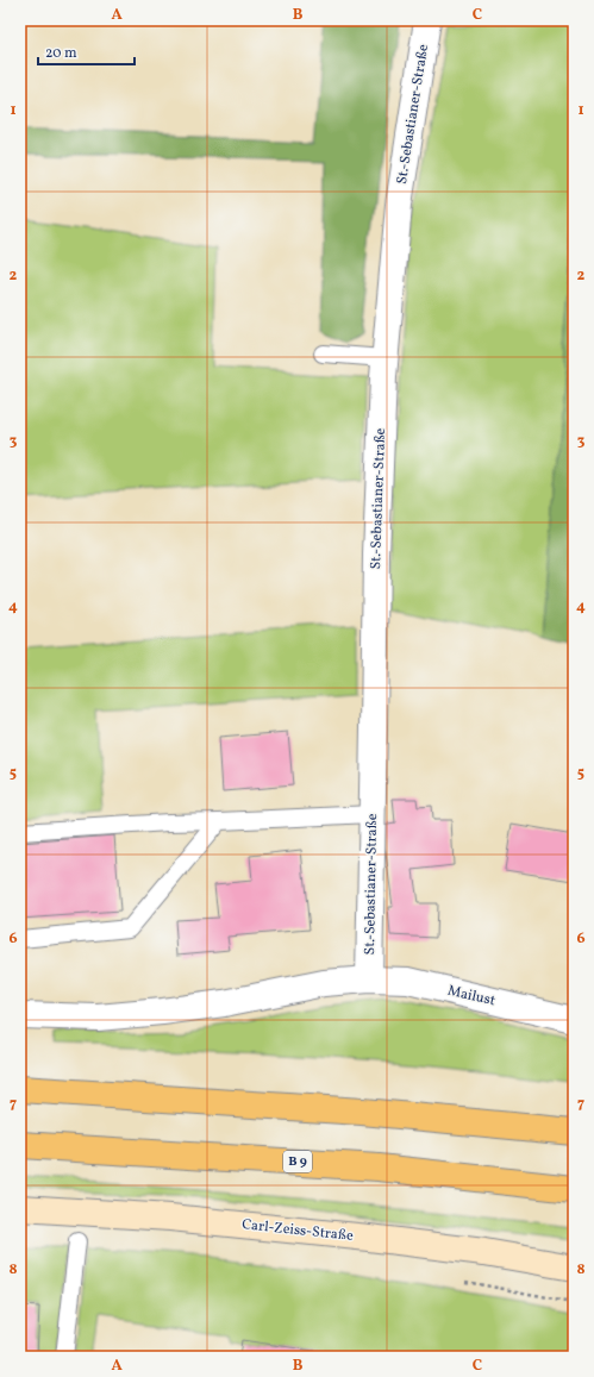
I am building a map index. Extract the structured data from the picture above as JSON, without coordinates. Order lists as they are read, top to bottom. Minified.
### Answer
{"streets":{"highway":["B 9"],"main road":["Carl-Zeiss-Straße"],"street":["St.-Sebastianer-Straße","Mailust"]},"crossings":[["St.-Sebastianer-Straße","Mailust"]],"scale_bar":"20 m","grid":{"columns":["A","B","C"],"rows":["1","2","3","4","5","6","7","8"]}}
